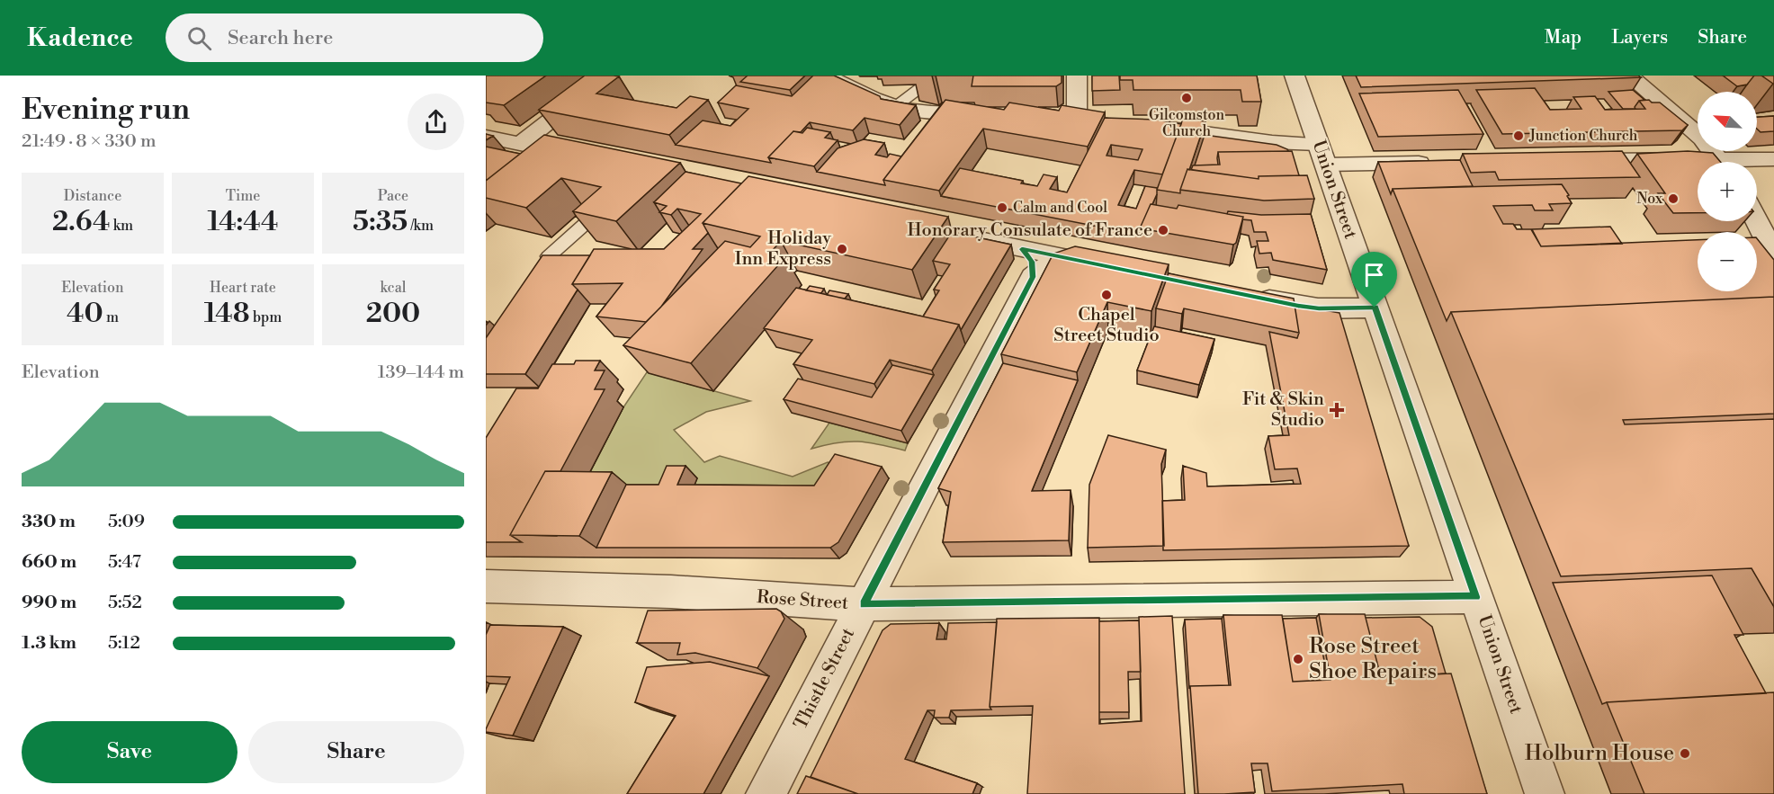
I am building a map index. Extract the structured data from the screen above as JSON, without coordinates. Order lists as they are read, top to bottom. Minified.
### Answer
{"streets":{"street":["Union Street","Rose Street","Thistle Street"]},"crossings":[["Union Street","Rose Street"],["Rose Street","Thistle Street"]],"places":{"other":["Gilcomston Church","Junction Church","Nox","Calm and Cool","Honorary Consulate of France","Holiday Inn Express","Chapel Street Studio","Rose Street Shoe Repairs","Holburn House"],"health":["Fit & Skin Studio"]},"north":"top left","page":{"header":"Kadence","search":"Search here","nav":["Map","Layers","Share"],"heading":["Evening run","21:49 · 8 × 330 m"],"map_buttons":["+","−"],"stats":[["Distance","2.64 km"],["Time","14:44"],["Pace","5:35 /km"],["Elevation","40 m"],["Heart rate","148 bpm"],["kcal","200"]],"chart":["Elevation","139–144 m"],"list":[{"name":"330 m","note":"5:09"},{"name":"660 m","note":"5:47"},{"name":"990 m","note":"5:52"},{"name":"1.3 km","note":"5:12"}],"buttons":["Save","Share"]}}
